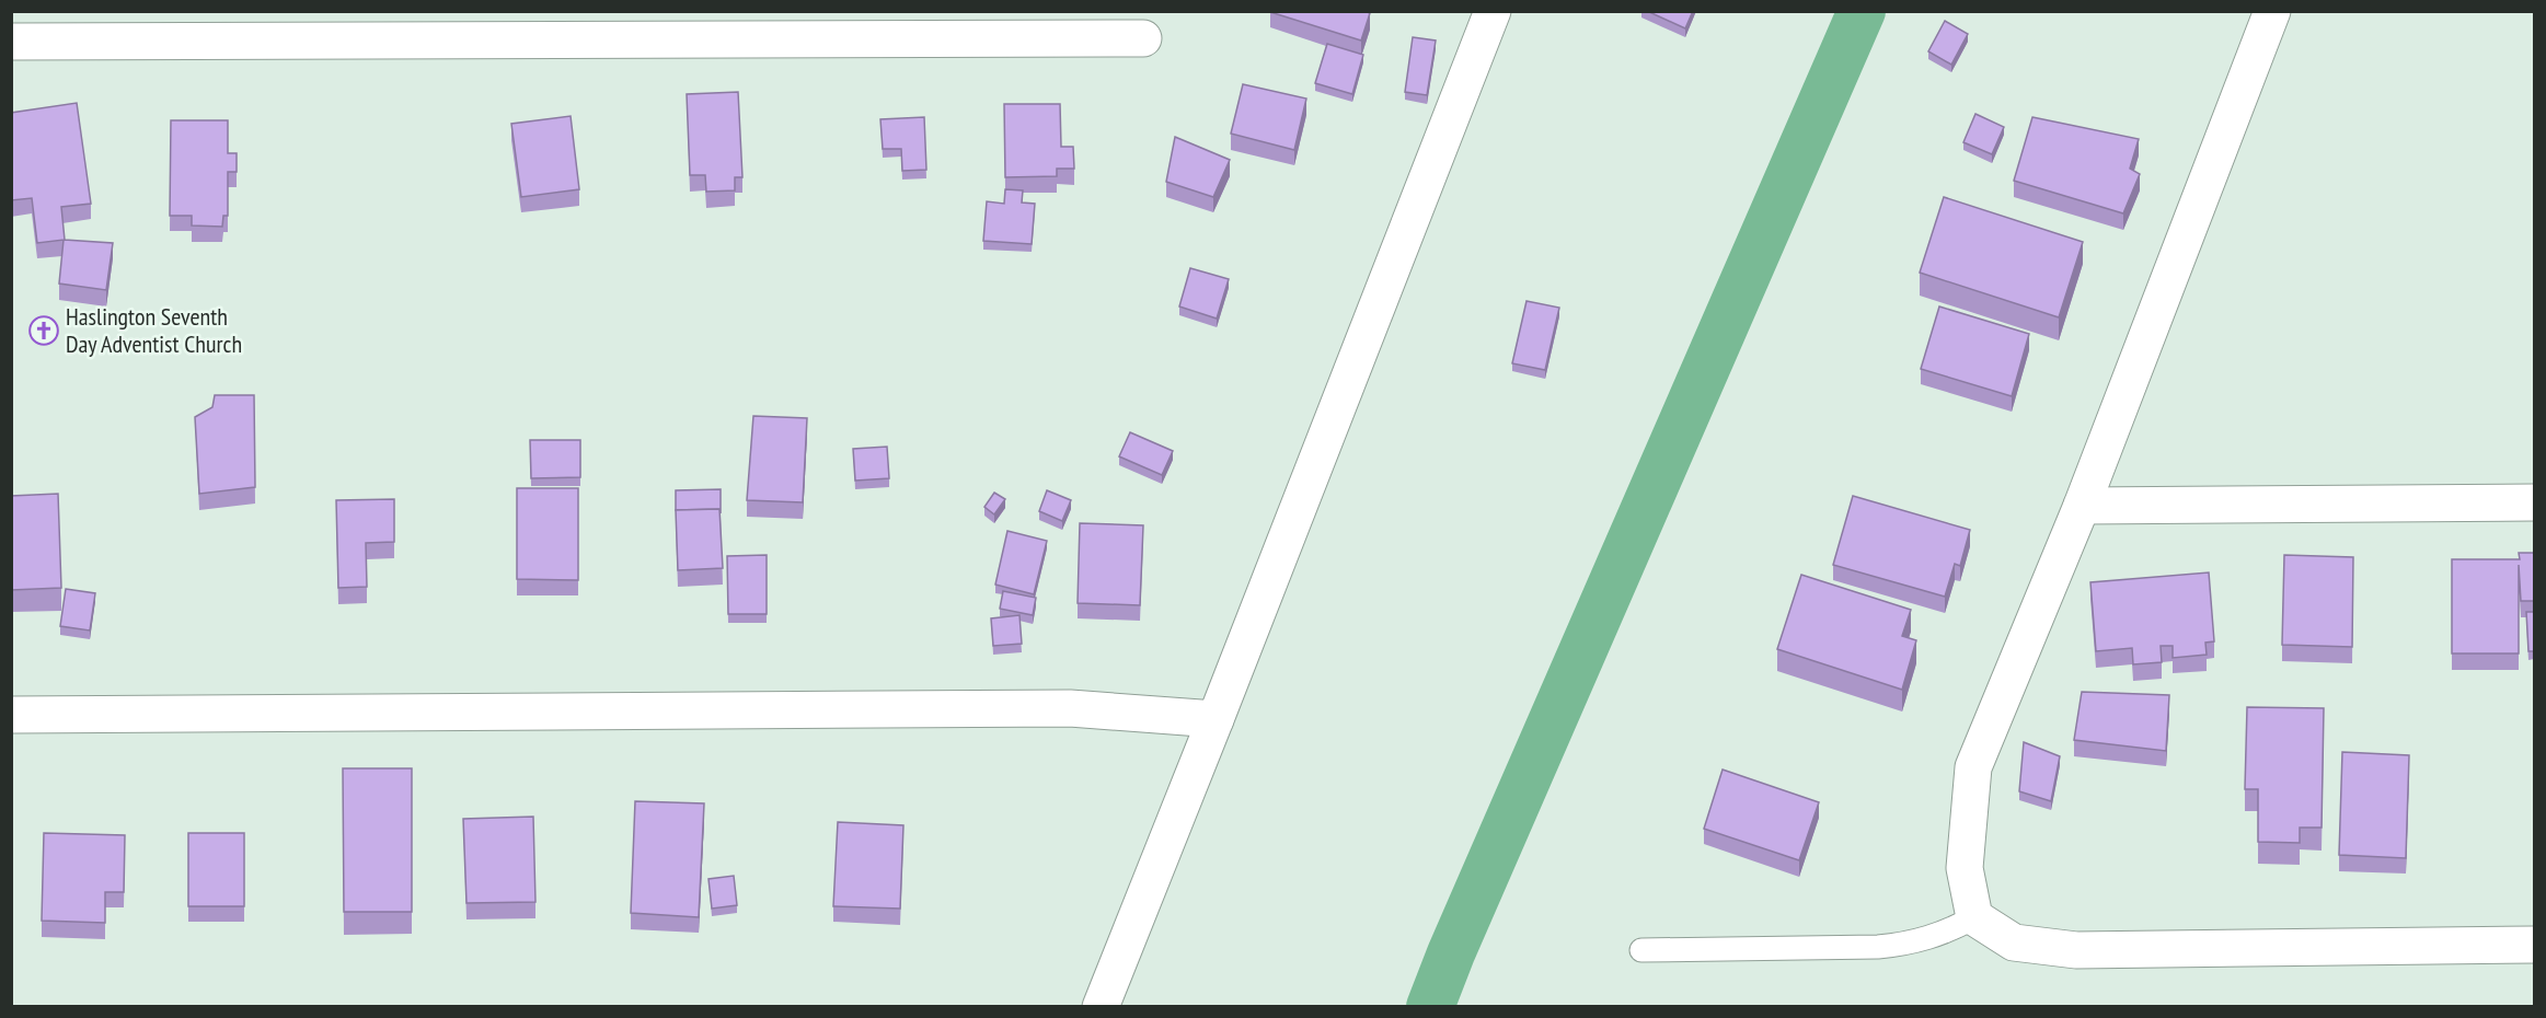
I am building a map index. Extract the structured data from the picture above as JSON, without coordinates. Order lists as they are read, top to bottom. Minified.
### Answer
{"places":{"church":["Haslington Seventh Day Adventist Church"]}}
